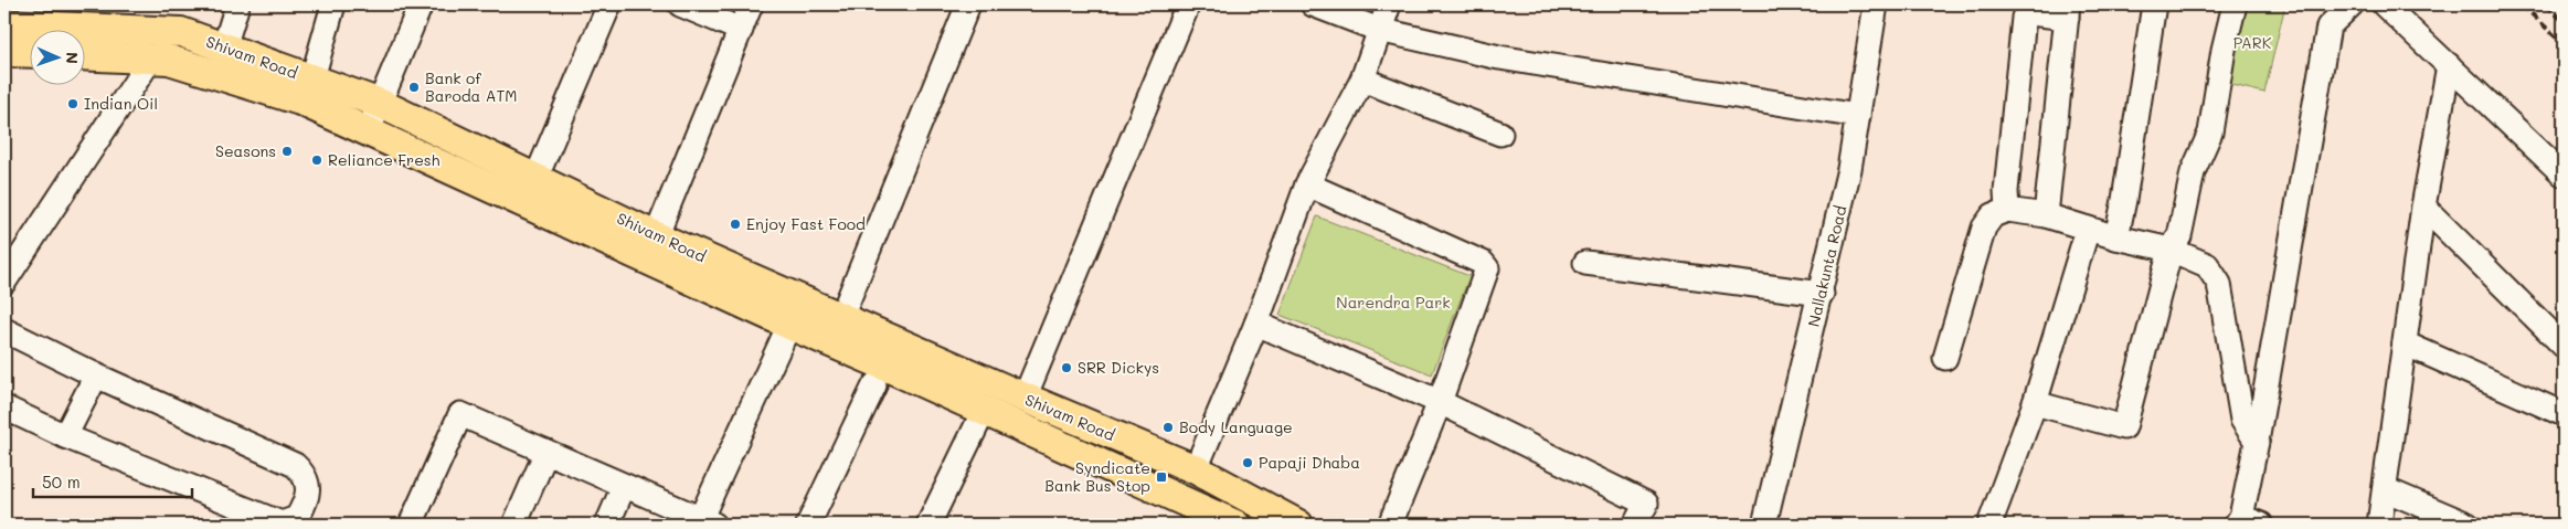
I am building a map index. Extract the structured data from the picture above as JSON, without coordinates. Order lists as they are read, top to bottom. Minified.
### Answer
{"streets":{"main road":["Shivam Road"],"street":["Nallakunta Road"]},"parks":["PARK","Narendra Park"],"places":{"other":["Bank of Baroda ATM","Indian Oil","Seasons","Reliance Fresh","Enjoy Fast Food","SRR Dickys","Body Language","Papaji Dhaba"],"transit":["Syndicate Bank Bus Stop"]},"scale_bar":"50 m","north":"right"}
